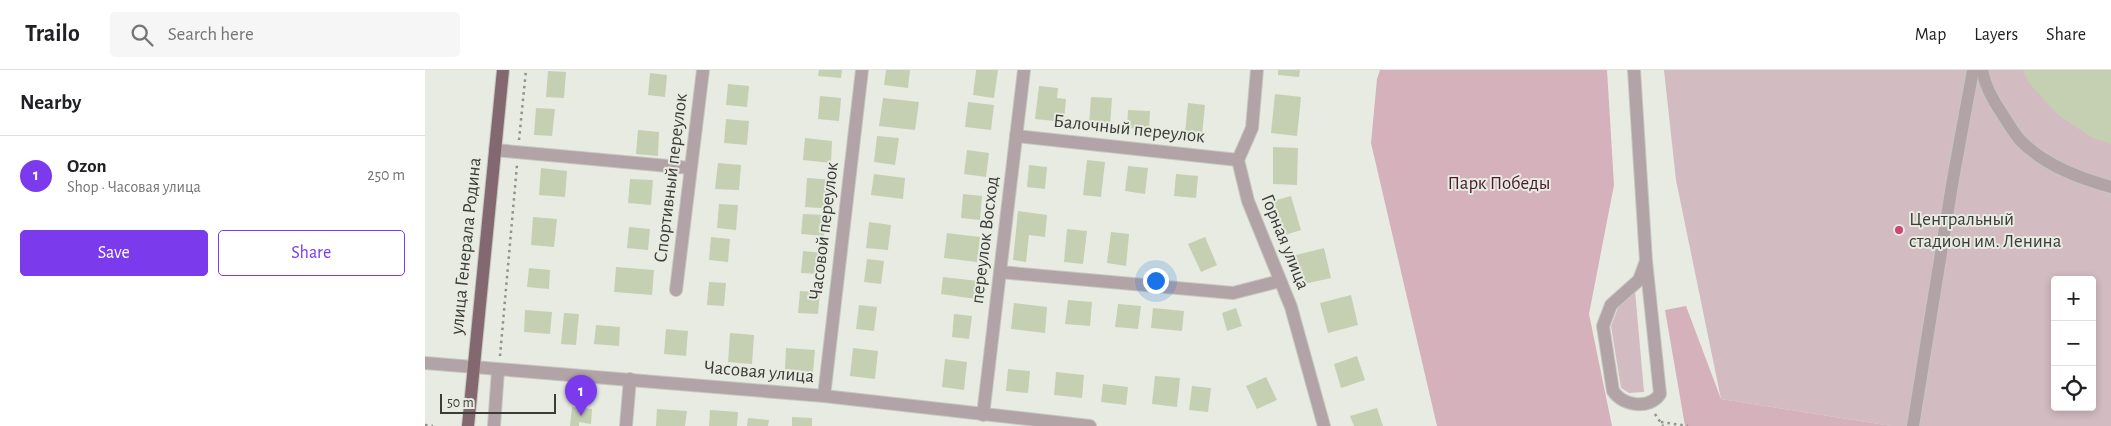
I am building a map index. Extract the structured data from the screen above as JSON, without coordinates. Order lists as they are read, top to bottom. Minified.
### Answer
{"streets":{"main road":["улица Генерала Родина"],"street":["Балочный переулок","Спортивный переулок","Часовой переулок","переулок Восход","Горная улица","Часовая улица"]},"crossings":[["Балочный переулок","переулок Восход"],["Балочный переулок","Горная улица"],["Часовой переулок","Часовая улица"],["переулок Восход","Часовая улица"],["улица Генерала Родина","Часовая улица"]],"parks":["Парк Победы"],"places":["Центральный стадион им. Ленина"],"scale_bar":"50 m","page":{"header":"Trailo","search":"Search here","nav":["Map","Layers","Share"],"heading":"Nearby","list":[{"mark":"1","name":"Ozon","note":"Shop · Часовая улица","value":"250 m"}],"buttons":["Save","Share"],"map_buttons":["+","−"],"pins":"1","scale":"50 m"}}
